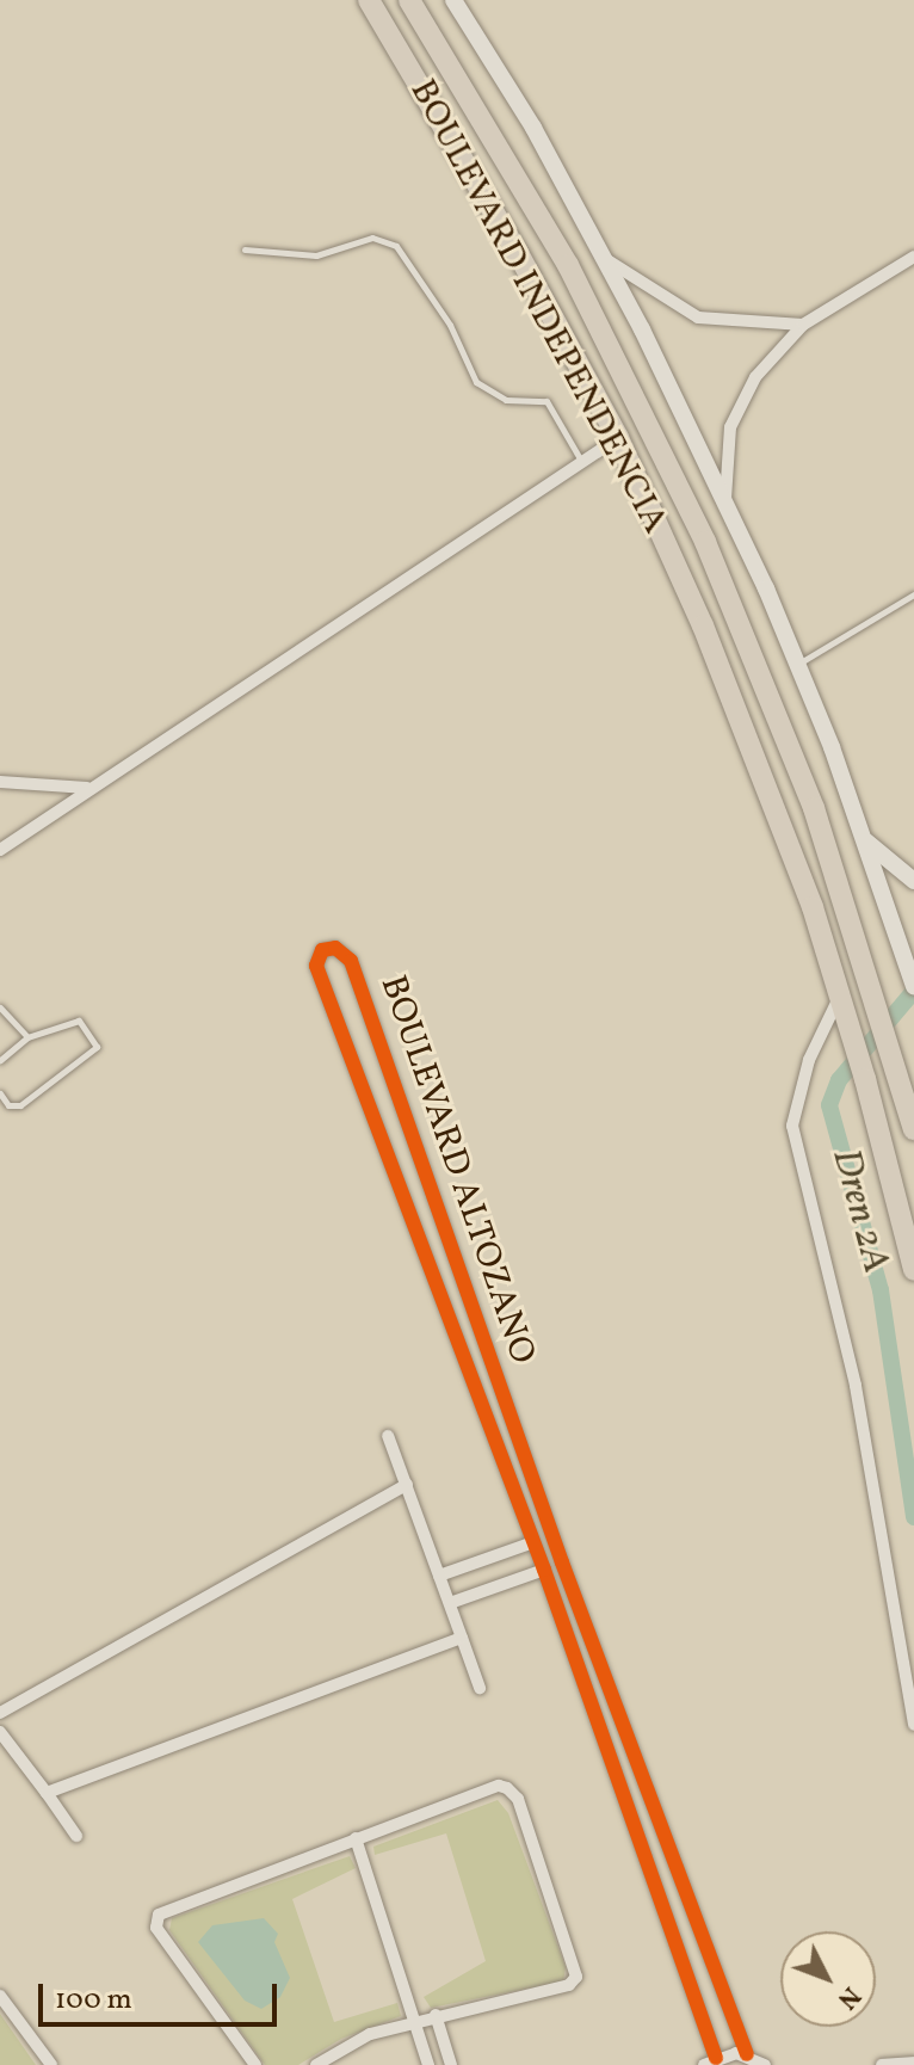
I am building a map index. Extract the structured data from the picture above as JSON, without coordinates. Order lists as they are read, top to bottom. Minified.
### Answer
{"streets":{"highway":["BOULEVARD INDEPENDENCIA"],"street":["BOULEVARD ALTOZANO"]},"water":["Dren 2A"],"scale_bar":"100 m","north":"bottom right"}
